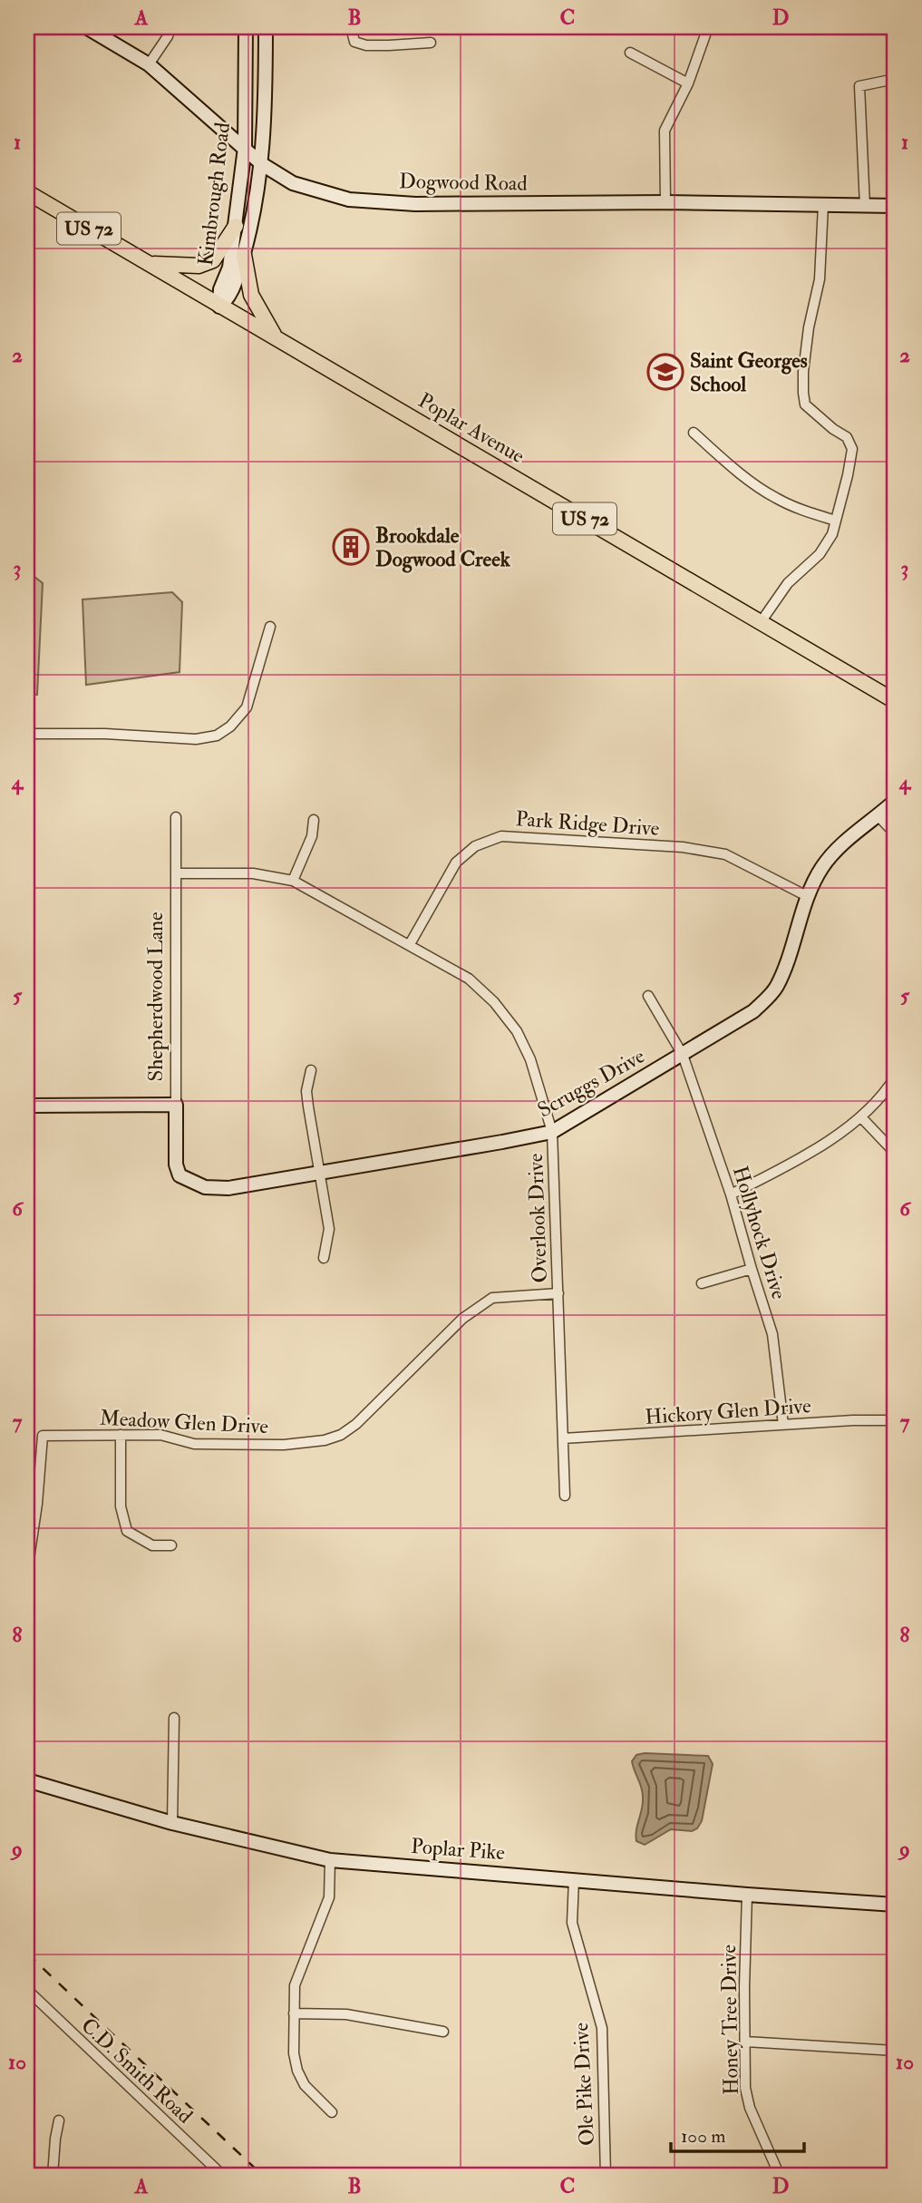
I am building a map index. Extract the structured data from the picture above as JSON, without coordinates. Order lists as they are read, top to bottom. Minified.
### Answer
{"streets":{"main road":["US 72","Poplar Avenue"],"street":["Dogwood Road","Kimbrough Road","Park Ridge Drive","Shepherdwood Lane","Scruggs Drive","Overlook Drive","Hollyhock Drive","Hickory Glen Drive","Meadow Glen Drive","Poplar Pike","Honey Tree Drive","C.D. Smith Road","Ole Pike Drive"]},"crossings":[["Dogwood Road","Kimbrough Road"],["Kimbrough Road","Poplar Avenue"],["Park Ridge Drive","Scruggs Drive"],["Park Ridge Drive","Overlook Drive"],["Shepherdwood Lane","Scruggs Drive"],["Shepherdwood Lane","Overlook Drive"],["Scruggs Drive","Overlook Drive"],["Scruggs Drive","Hollyhock Drive"],["Overlook Drive","Hickory Glen Drive"],["Overlook Drive","Meadow Glen Drive"],["Hollyhock Drive","Hickory Glen Drive"],["Poplar Pike","Honey Tree Drive"],["Poplar Pike","Ole Pike Drive"]],"places":{"school or university":["Saint Georges School"],"building":["Brookdale Dogwood Creek"]},"scale_bar":"100 m","grid":{"columns":["A","B","C","D"],"rows":["1","2","3","4","5","6","7","8","9","10"]}}
